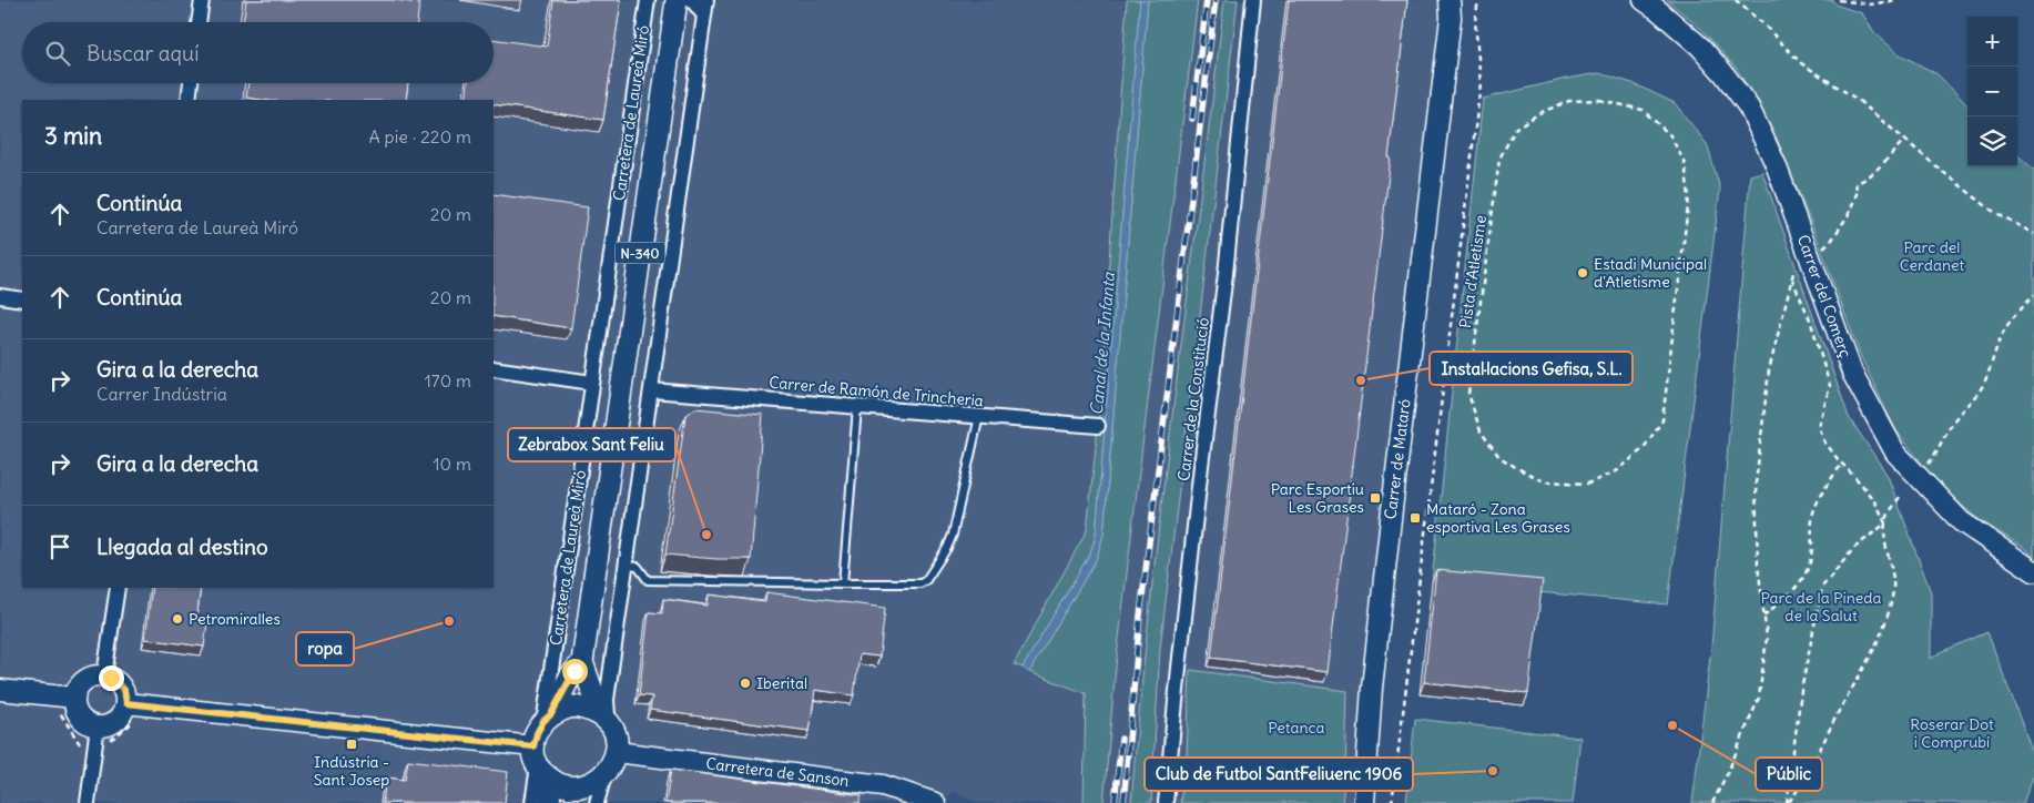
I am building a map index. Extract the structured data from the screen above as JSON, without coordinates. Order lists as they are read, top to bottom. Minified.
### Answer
{"streets":{"main road":["Carretera de Laureà Miró","N-340"],"street":["Carrer del Comerç","Carrer de Ramón de Trincheria","Carrer de la Constitució","Carrer de Mataró","Carretera de Sanson"],"path":["Pista d'Atletisme"]},"crossings":[["Carretera de Laureà Miró","N-340"],["Carretera de Laureà Miró","Carretera de Sanson"],["N-340","Carretera de Sanson"]],"water":["Canal de la Infanta"],"parks":["Parc del Cerdanet","Parc de la Pineda de la Salut","Roserar Dot i Comprubí","Petanca"],"places":{"other":["Estadi Municipal d'Atletisme","Instal·lacions Gefisa, S.L.","Zebrabox Sant Feliu","Petromiralles","ropa","Iberital","Públic","Club de Futbol SantFeliuenc 1906"],"transit":["Parc Esportiu Les Grases","Mataró - Zona esportiva Les Grases","Indústria - Sant Josep"]},"page":{"map_buttons":["+","−"],"search":"Buscar aquí","heading":["3 min","A pie · 220 m"],"list":[["Continúa","Carretera de Laureà Miró","20 m"],["Continúa","20 m"],["Gira a la derecha","Carrer Indústria","170 m"],["Gira a la derecha","10 m"],"Llegada al destino"]}}
